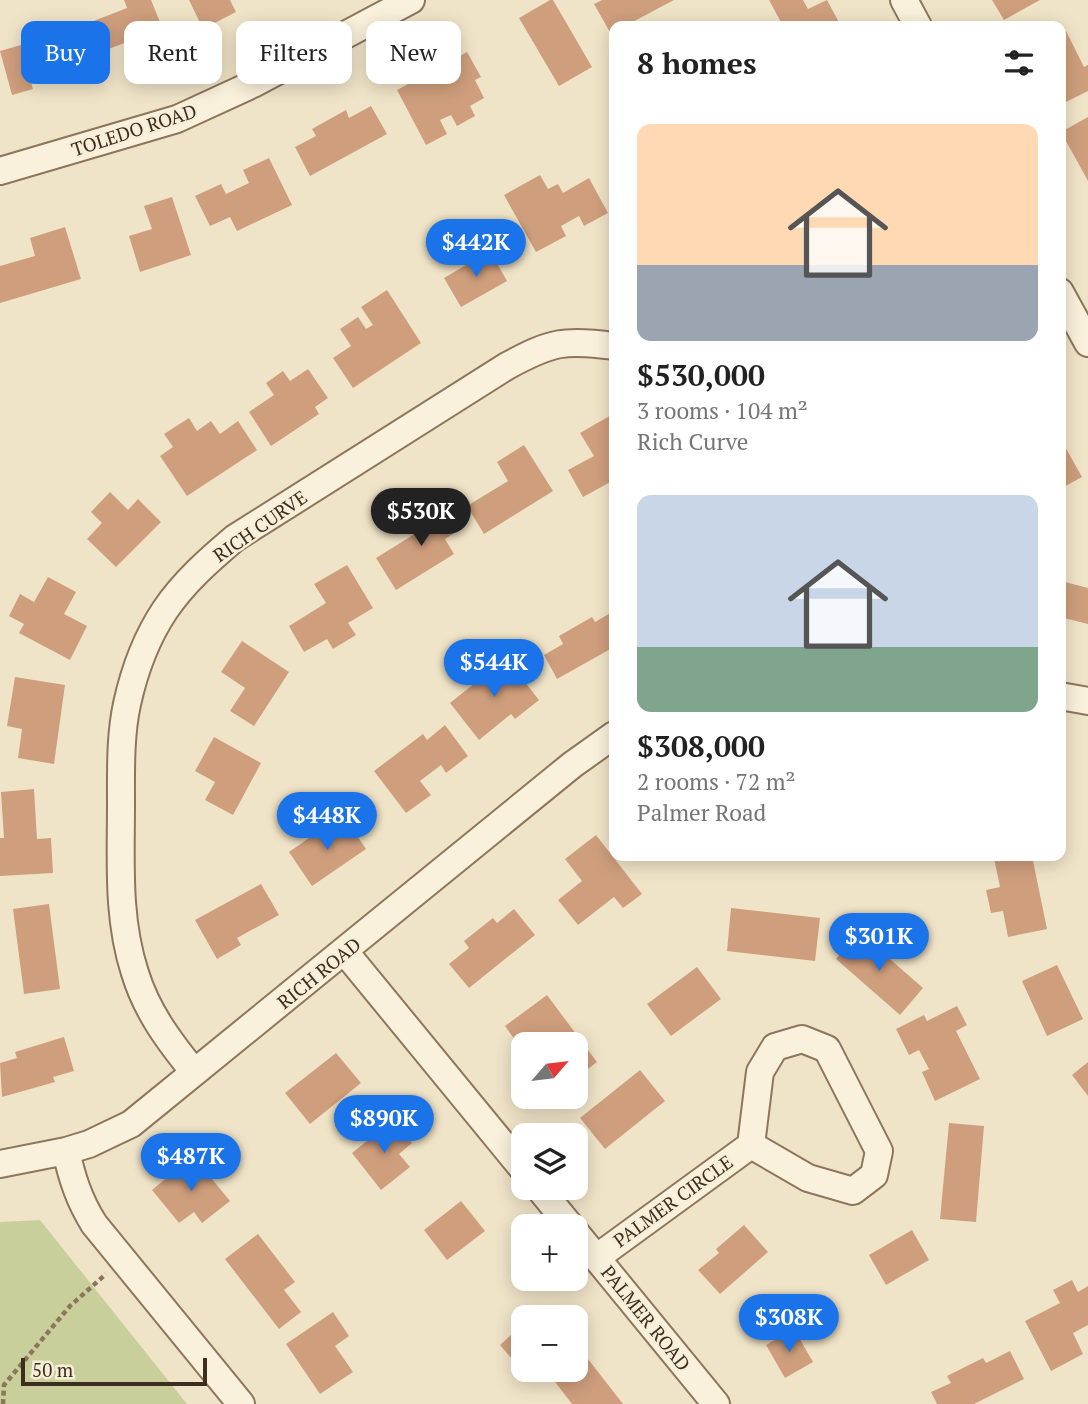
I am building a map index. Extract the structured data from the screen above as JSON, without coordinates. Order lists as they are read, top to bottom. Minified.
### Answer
{"streets":{"street":["TOLEDO ROAD","RICH CURVE","RICH ROAD","PALMER CIRCLE","PALMER ROAD"]},"crossings":[["RICH CURVE","RICH ROAD"],["PALMER CIRCLE","PALMER ROAD"]],"scale_bar":"50 m","north":"top right","page":{"chip":["Buy","Rent","Filters","New"],"heading":"8 homes","list":[{"name":"$530,000","note":"3 rooms · 104 m² · Rich Curve"},{"name":"$308,000","note":"2 rooms · 72 m² · Palmer Road"}],"price":["$442K","$530K","$544K","$448K","$301K","$890K","$487K","$308K"],"map_buttons":["+","−"],"scale":"50 m"}}
